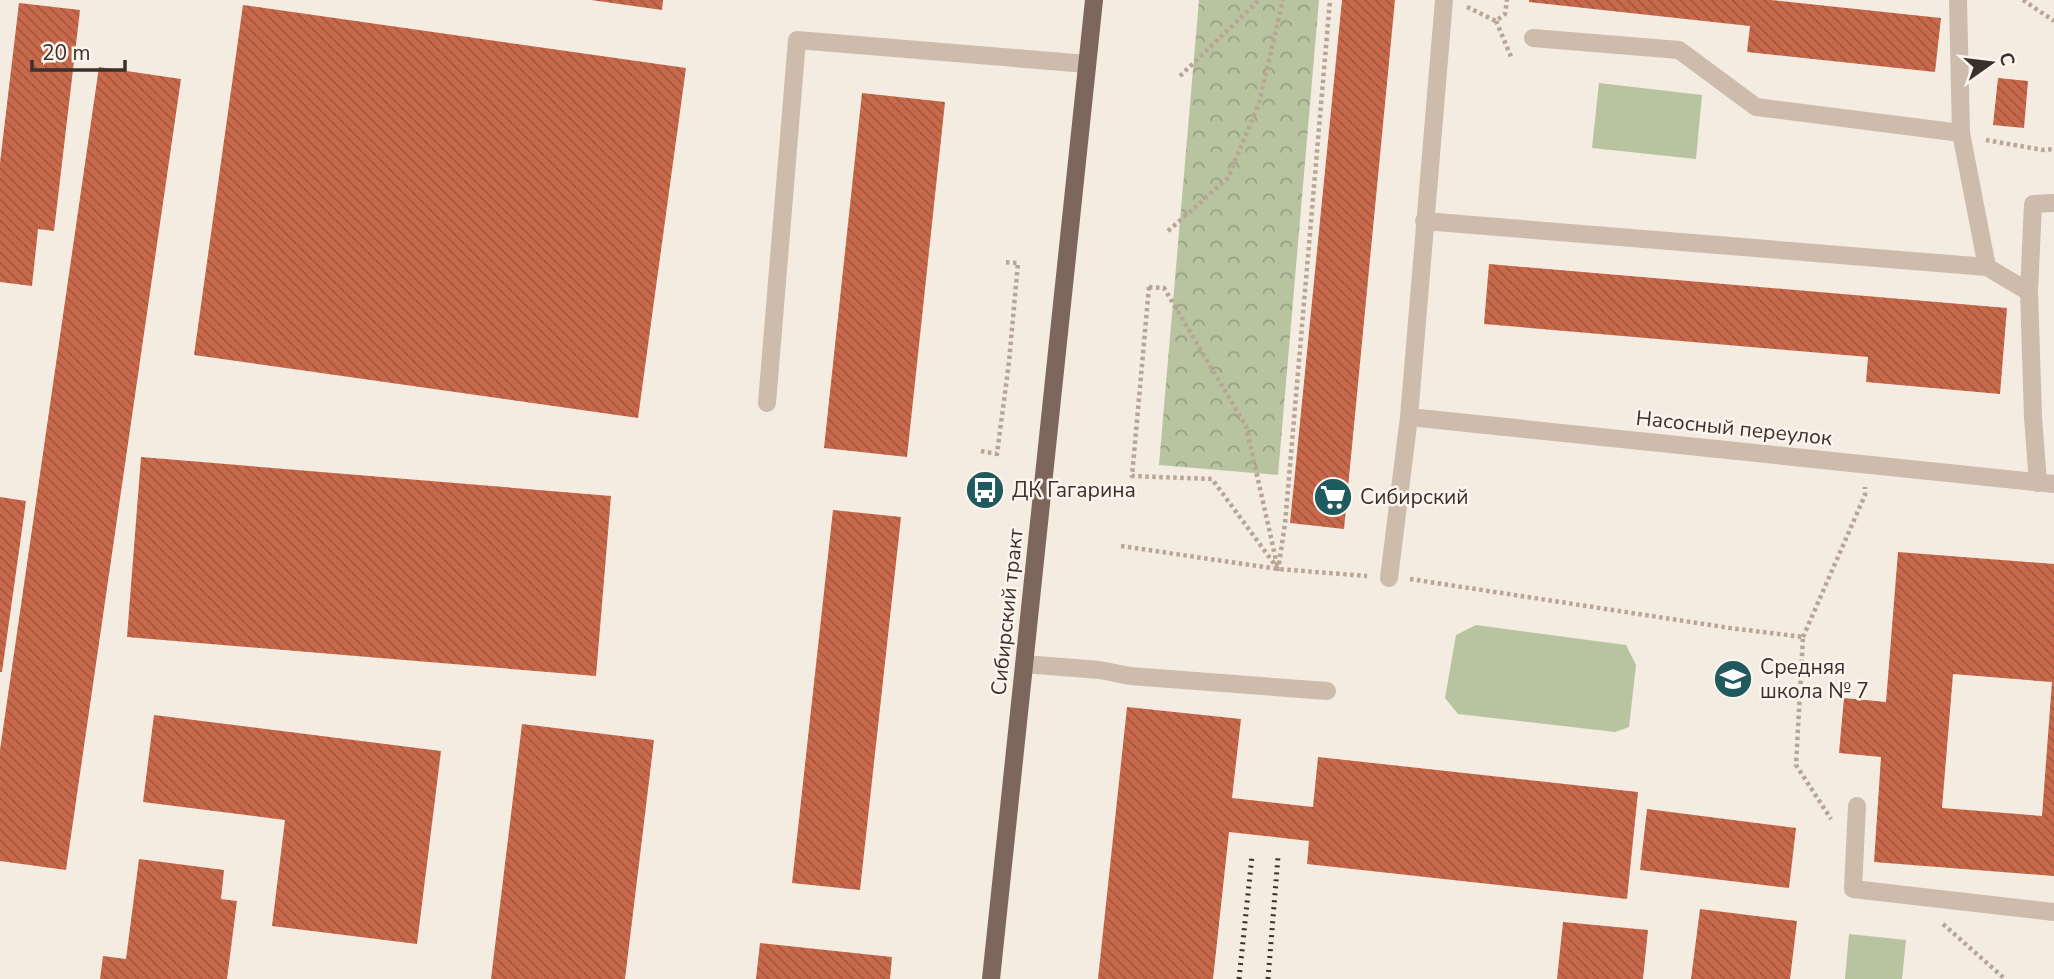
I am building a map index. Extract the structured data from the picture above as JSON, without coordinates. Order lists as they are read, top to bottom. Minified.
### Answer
{"streets":{"main road":["Сибирский тракт"],"street":["Насосный переулок"]},"places":{"bus stop":["ДК Гагарина"],"supermarket":["Сибирский"],"school or university":["Средняя школа № 7"]},"scale_bar":"20 m","north":"right"}
